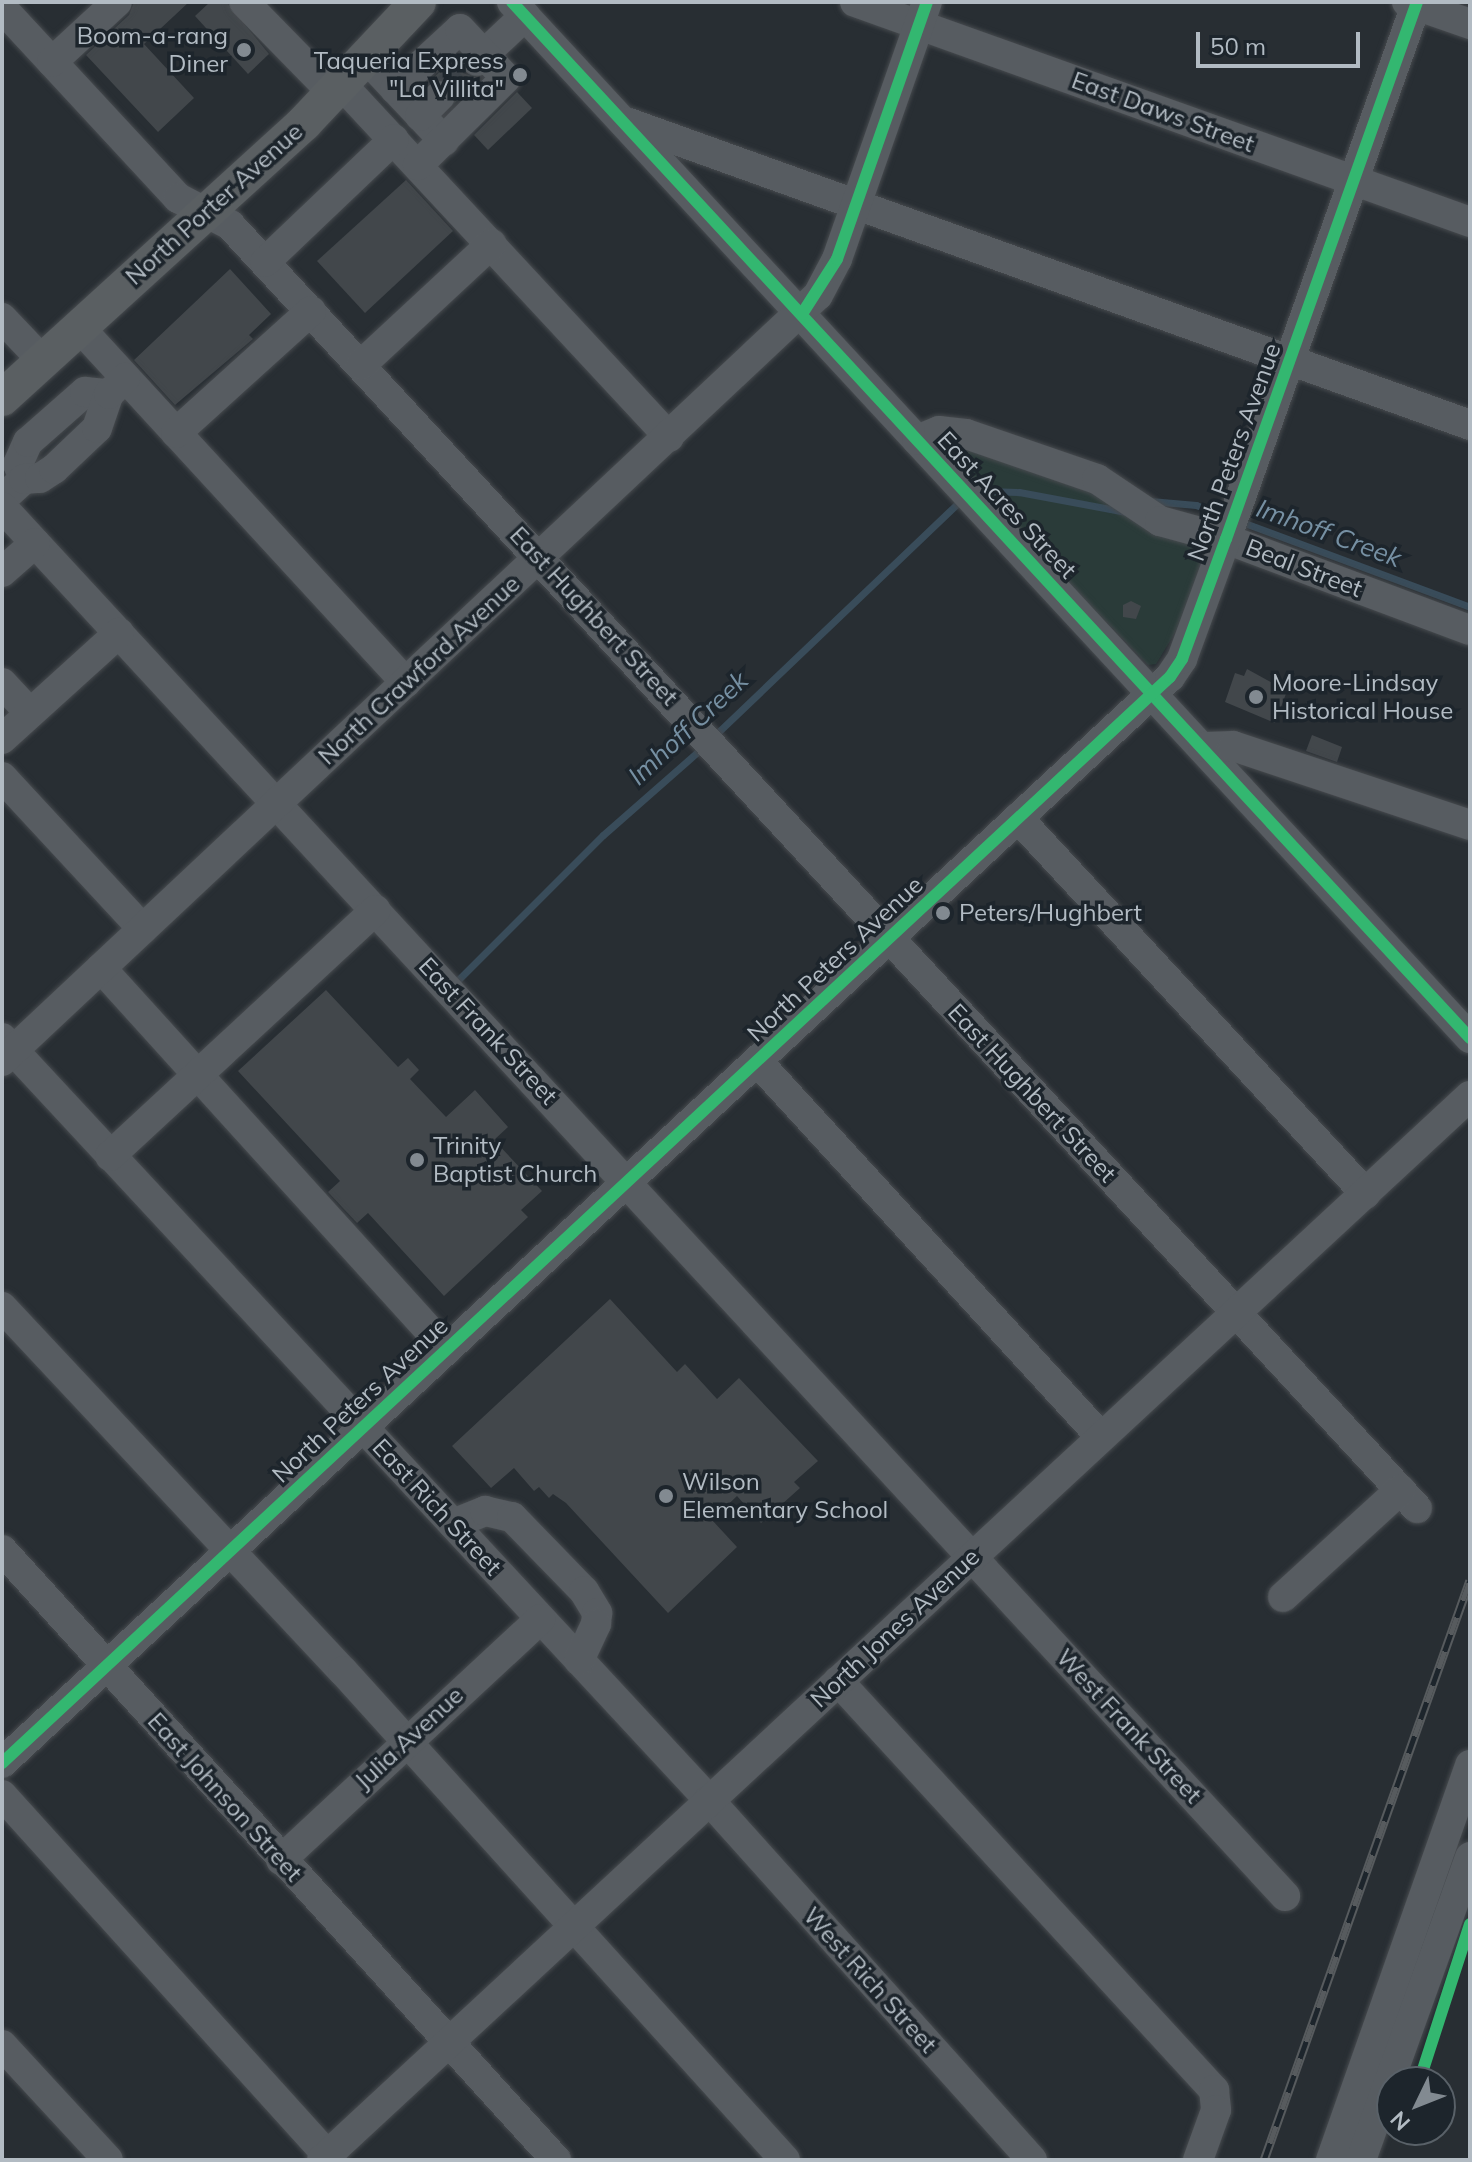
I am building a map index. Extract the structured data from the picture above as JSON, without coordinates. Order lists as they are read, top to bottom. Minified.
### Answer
{"streets":{"main road":["North Porter Avenue"],"street":["East Daws Street","North Peters Avenue","East Acres Street","Beal Street","East Hughbert Street","North Crawford Avenue","East Frank Street","East Rich Street","North Jones Avenue","West Frank Street","Julia Avenue","East Johnson Street","West Rich Street"]},"crossings":[["East Daws Street","North Peters Avenue"],["East Daws Street","North Crawford Avenue"],["North Porter Avenue","East Hughbert Street"],["North Peters Avenue","East Acres Street"],["North Peters Avenue","Beal Street"],["North Peters Avenue","East Hughbert Street"],["North Peters Avenue","East Frank Street"],["North Peters Avenue","East Rich Street"],["North Peters Avenue","East Johnson Street"],["East Acres Street","Beal Street"],["East Acres Street","North Crawford Avenue"],["East Hughbert Street","North Crawford Avenue"],["East Hughbert Street","North Jones Avenue"],["North Crawford Avenue","East Frank Street"],["North Crawford Avenue","East Rich Street"],["East Frank Street","North Jones Avenue"],["East Frank Street","West Frank Street"],["East Rich Street","North Jones Avenue"],["East Rich Street","Julia Avenue"],["East Rich Street","West Rich Street"],["North Jones Avenue","West Frank Street"],["North Jones Avenue","East Johnson Street"],["North Jones Avenue","West Rich Street"],["Julia Avenue","East Johnson Street"]],"water":["Imhoff Creek"],"places":["Boom-a-rang Diner","Taqueria Express \"La Villita\"","Moore-Lindsay Historical House","Peters/Hughbert","Trinity Baptist Church","Wilson Elementary School"],"scale_bar":"50 m","north":"bottom left"}
